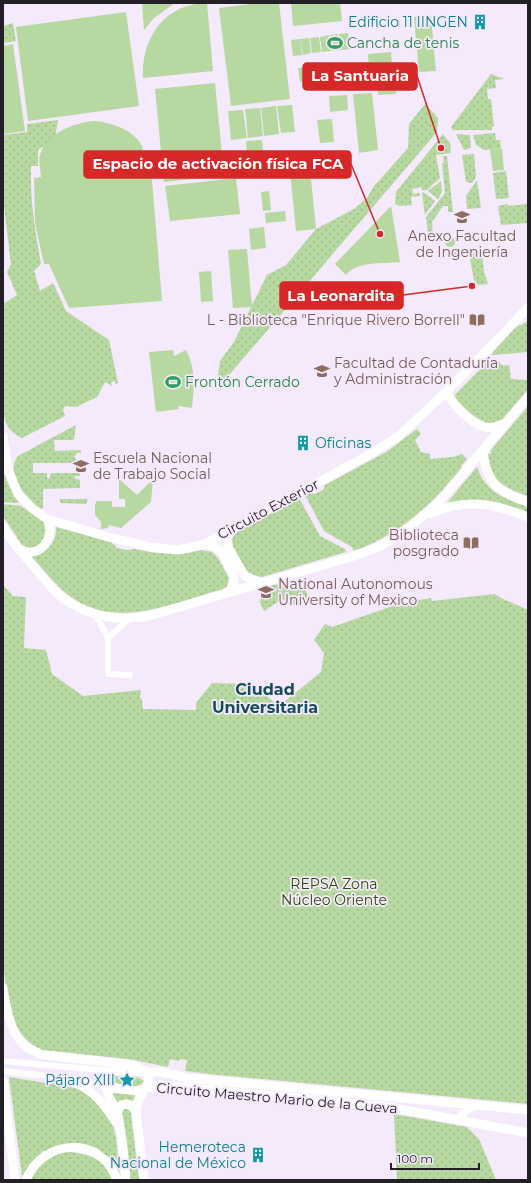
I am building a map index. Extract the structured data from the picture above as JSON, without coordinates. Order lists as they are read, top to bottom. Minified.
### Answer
{"streets":{"street":["Circuito Exterior","Circuito Maestro Mario de la Cueva"]},"districts":["Ciudad Universitaria"],"parks":["REPSA Zona Núcleo Oriente"],"places":{"building":["Edificio 11 IINGEN","Oficinas","Hemeroteca Nacional de México"],"sports":["Cancha de tenis","Frontón Cerrado"],"other":["La Santuaria","Espacio de activación física FCA","La Leonardita"],"school or university":["Anexo Facultad de Ingeniería","Facultad de Contaduría y Administración","Escuela Nacional de Trabajo Social","National Autonomous University of Mexico"],"library":["L - Biblioteca \"Enrique Rivero Borrell\"","Biblioteca posgrado"],"place":["Pájaro XIII"]},"scale_bar":"100 m"}
